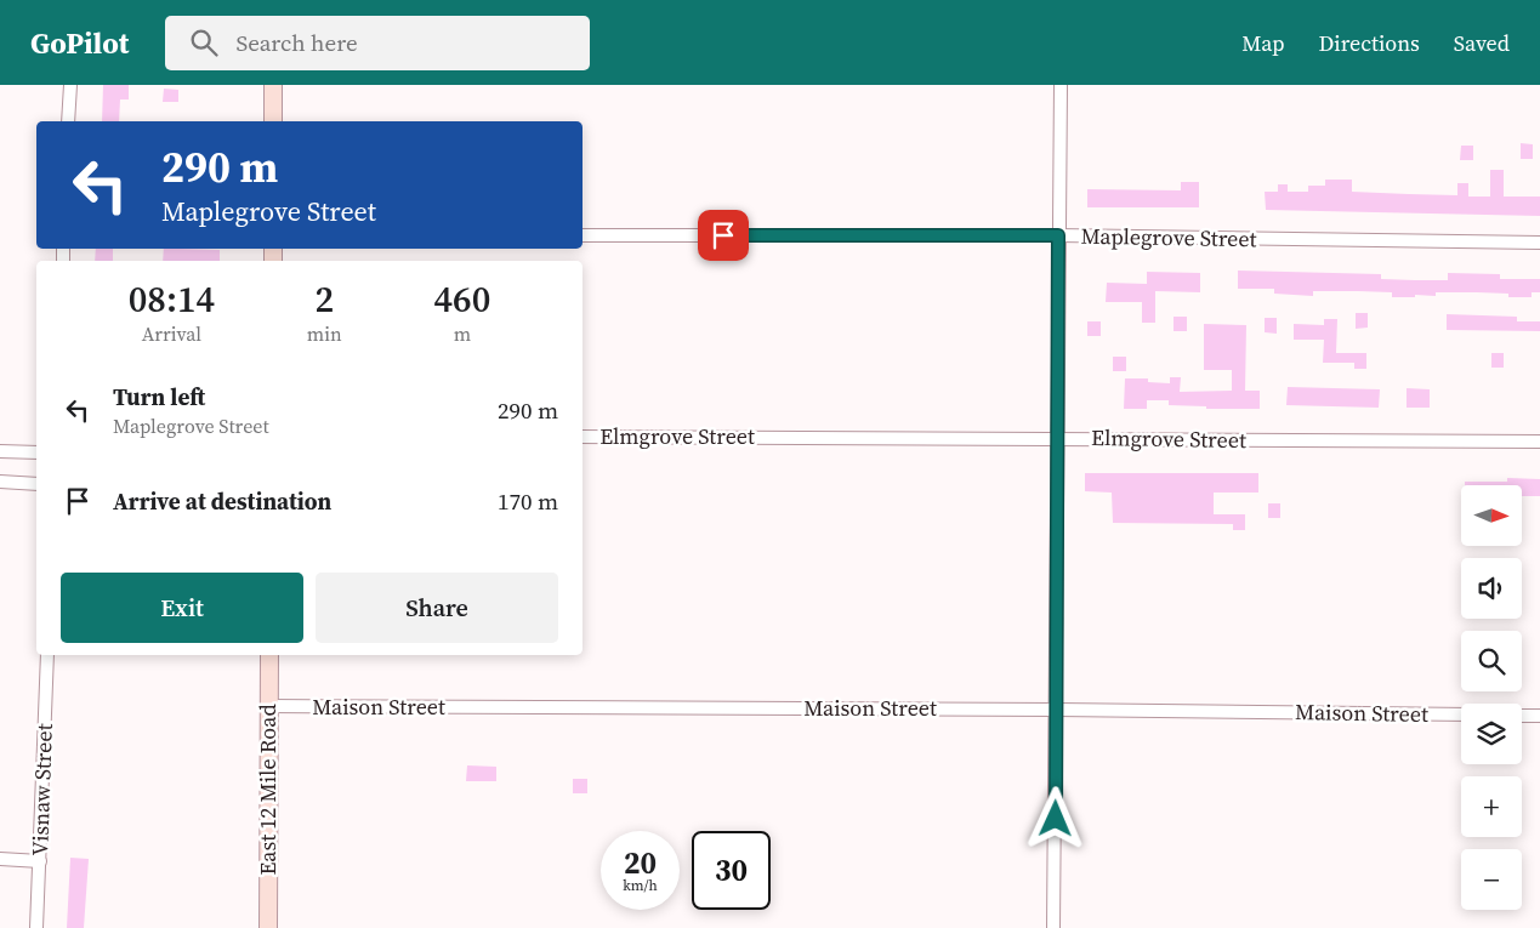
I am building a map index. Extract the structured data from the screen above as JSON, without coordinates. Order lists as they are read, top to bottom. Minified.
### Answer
{"streets":{"main road":["East 12 Mile Road"],"street":["Maplegrove Street","Elmgrove Street","Maison Street","Visnaw Street"]},"crossings":[["Maison Street","East 12 Mile Road"]],"north":"right","page":{"header":"GoPilot","search":"Search here","nav":["Map","Directions","Saved"],"turn":["290 m","Maplegrove Street"],"eta":["08:14","Arrival","2","min","460","m"],"list":[{"name":"Turn left","note":"Maplegrove Street","value":"290 m"},{"name":"Arrive at destination","value":"170 m"}],"map_buttons":["+","−"],"buttons":["Exit","Share"],"speed":"20 km/h","limit":"30"}}
